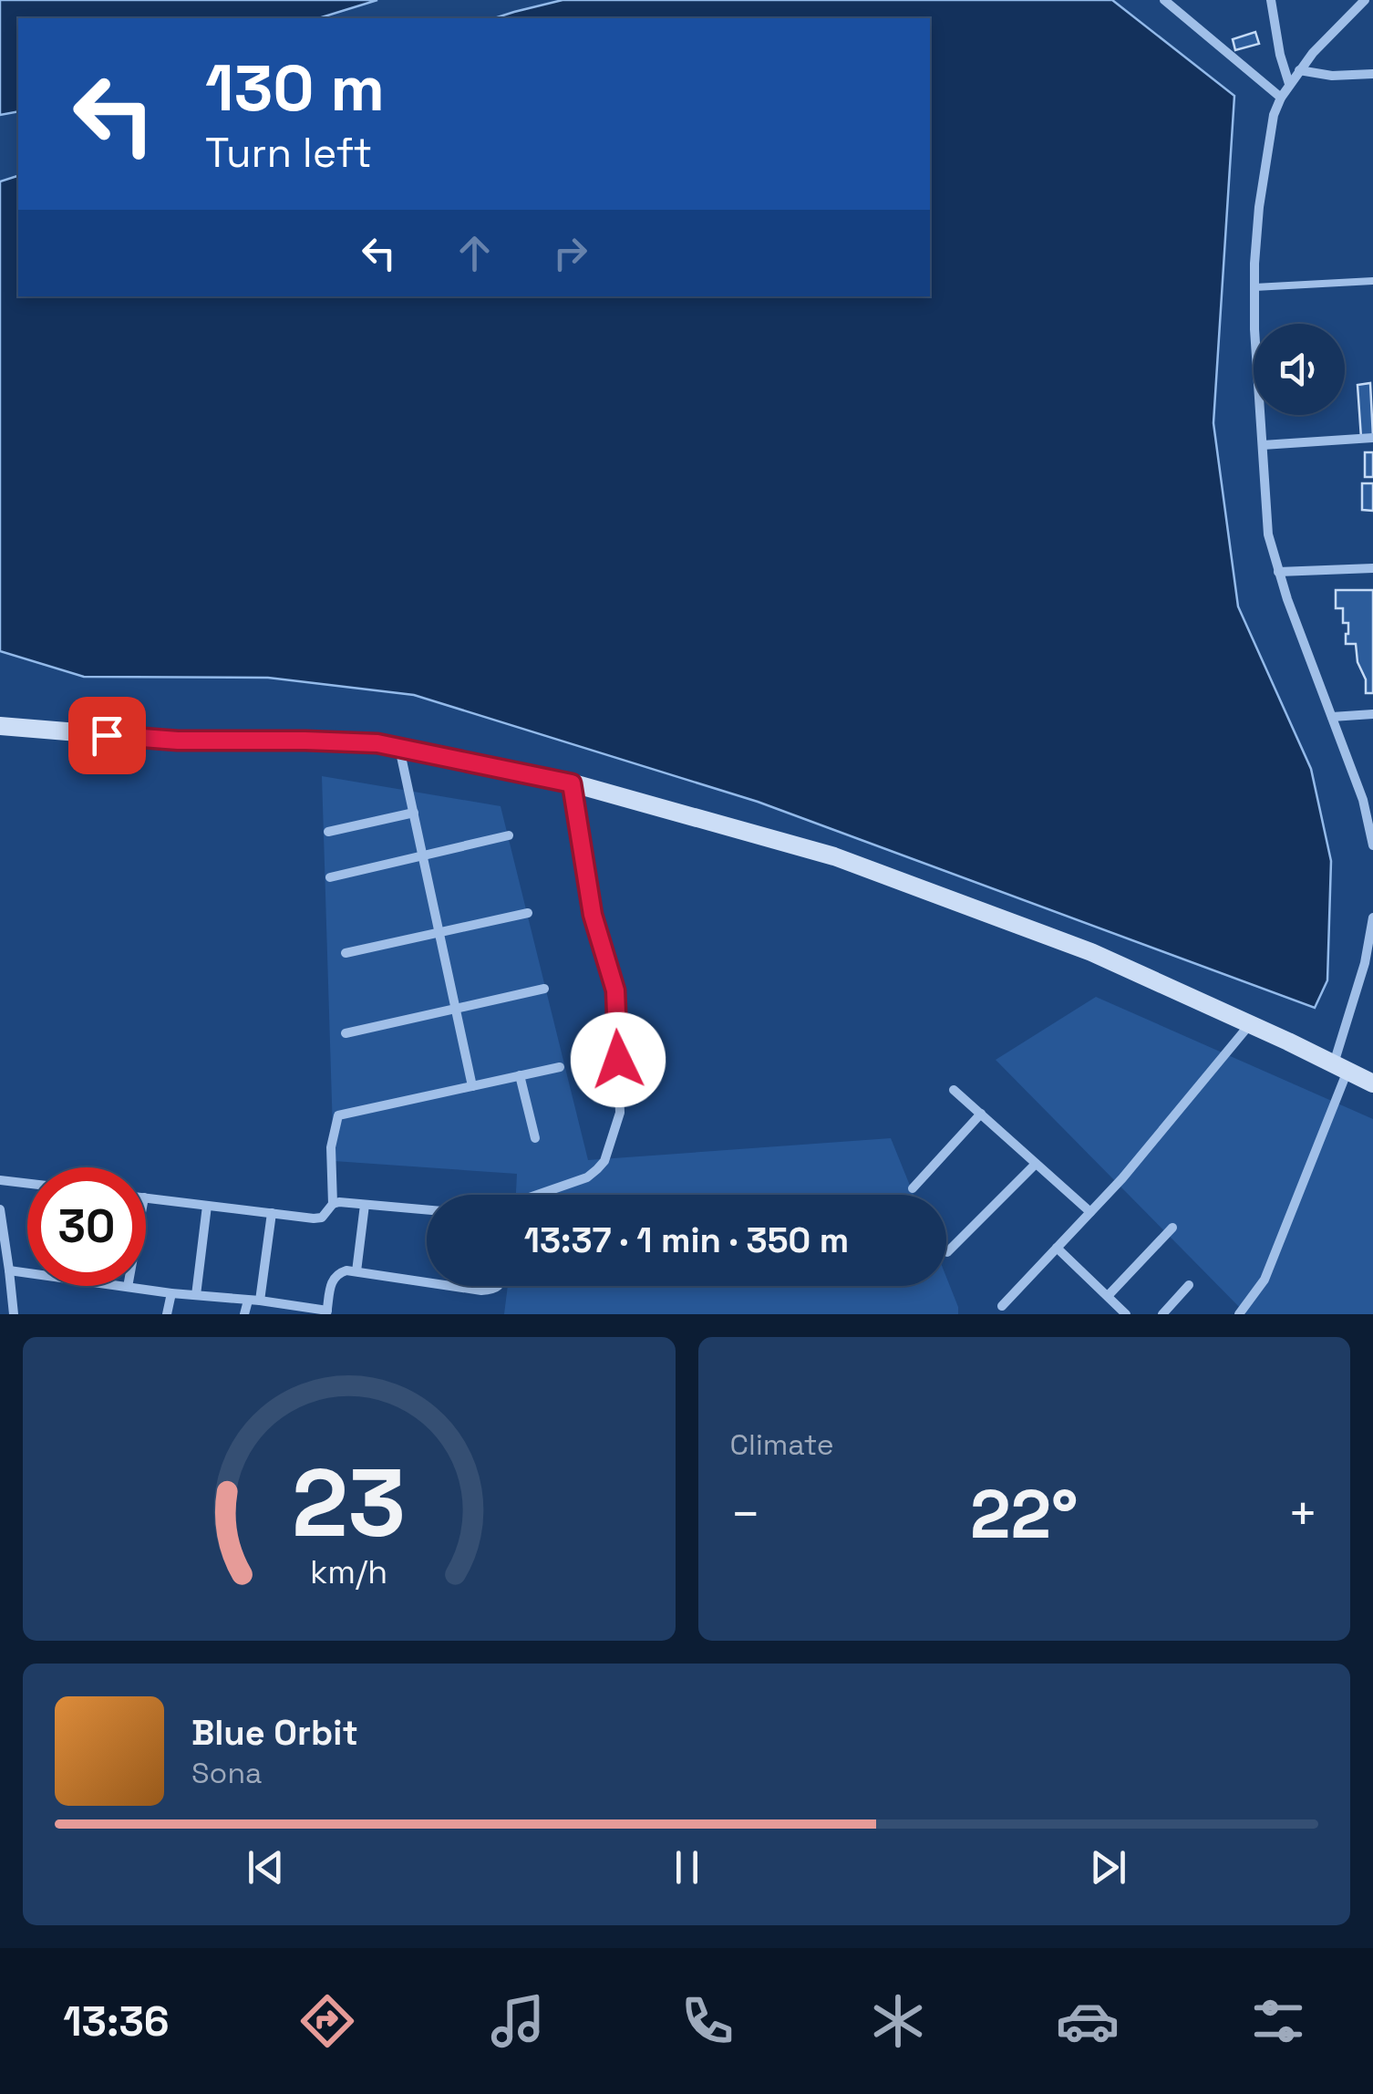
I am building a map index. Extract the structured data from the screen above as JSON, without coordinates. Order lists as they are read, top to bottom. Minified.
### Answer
{"page":{"turn":["130 m","Turn left"],"limit":"30","trip":"13:37 · 1 min · 350 m","tile":"Climate","heat":["−","22°","+"],"song":["Blue Orbit","Sona"],"tabs":"13:36","gauge":["23","km/h"]}}
